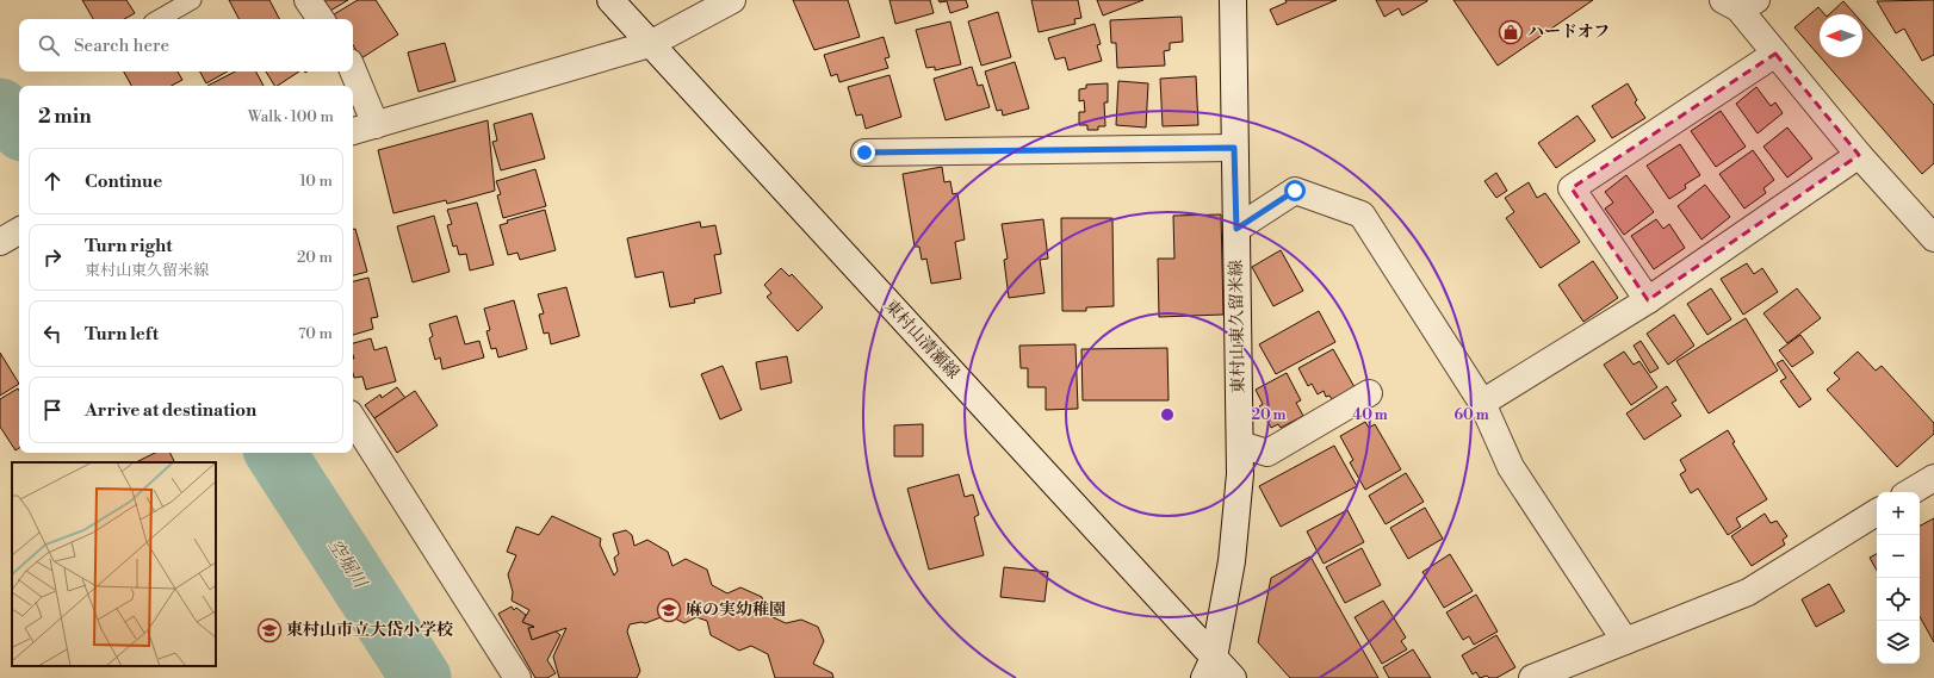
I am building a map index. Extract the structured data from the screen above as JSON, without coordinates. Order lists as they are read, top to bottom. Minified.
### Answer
{"streets":{"street":["東村山東久留米線","東村山清瀬線"]},"crossings":[["東村山東久留米線","東村山清瀬線"]],"water":["空堀川"],"places":{"shop":["ハードオフ"],"school or university":["麻の実幼稚園","東村山市立大岱小学校"]},"north":"left","page":{"search":"Search here","heading":["2 min","Walk · 100 m"],"list":[["Continue","10 m"],["Turn right","東村山東久留米線","20 m"],["Turn left","70 m"],"Arrive at destination"],"map_buttons":["+","−"]},"rings":["20 m","40 m","60 m"]}
